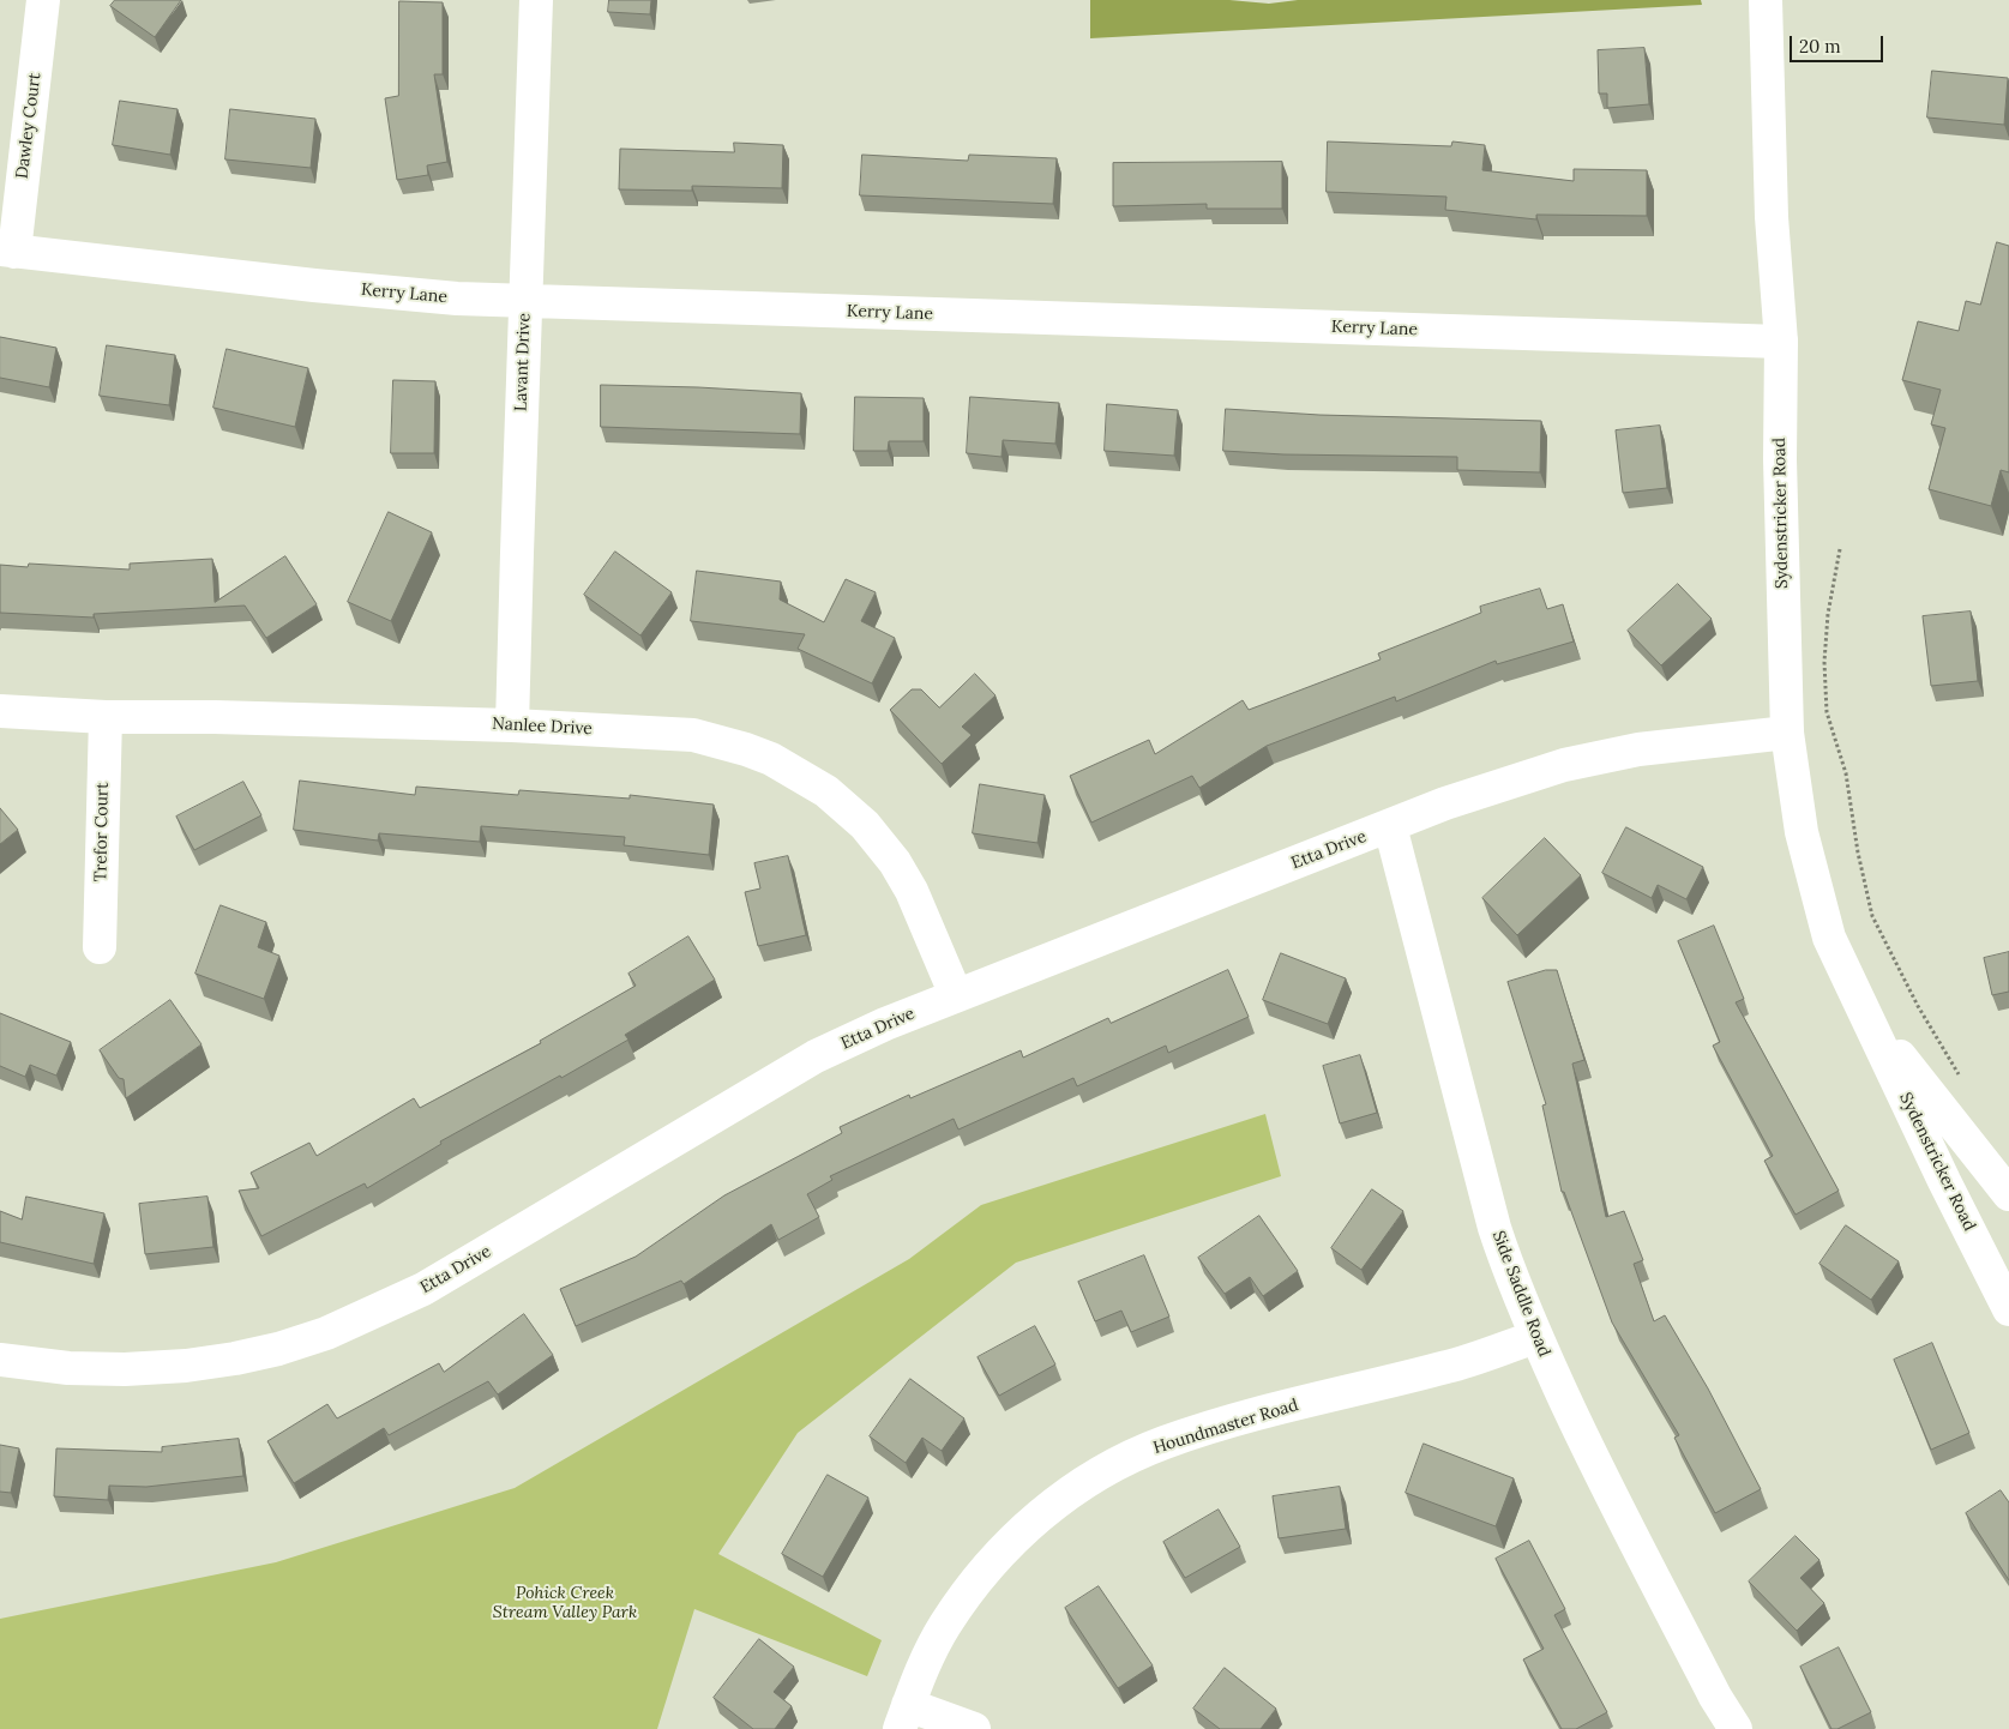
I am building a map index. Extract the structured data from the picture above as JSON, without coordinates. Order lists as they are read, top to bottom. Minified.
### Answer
{"streets":{"street":["Dawley Court","Kerry Lane","Lavant Drive","Sydenstricker Road","Nanlee Drive","Trefor Court","Etta Drive","Side Saddle Road","Houndmaster Road"]},"crossings":[["Dawley Court","Kerry Lane"],["Kerry Lane","Lavant Drive"],["Kerry Lane","Sydenstricker Road"],["Lavant Drive","Nanlee Drive"],["Sydenstricker Road","Etta Drive"],["Nanlee Drive","Trefor Court"],["Nanlee Drive","Etta Drive"],["Etta Drive","Side Saddle Road"],["Side Saddle Road","Houndmaster Road"]],"parks":["Pohick Creek Stream Valley Park"],"scale_bar":"20 m"}
